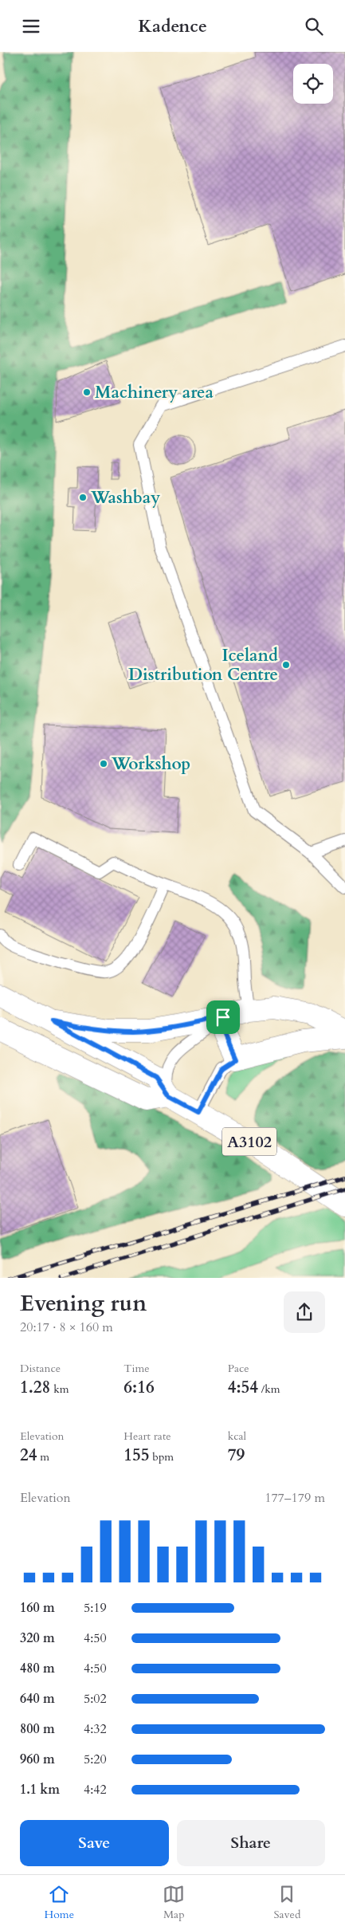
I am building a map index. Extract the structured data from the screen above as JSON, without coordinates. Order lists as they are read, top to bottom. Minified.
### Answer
{"streets":{"main road":["A3102"]},"places":["Machinery area","Washbay","Iceland Distribution Centre","Workshop"],"page":{"header":"Kadence","heading":["Evening run","20:17 · 8 × 160 m"],"stats":[["Distance","1.28 km"],["Time","6:16"],["Pace","4:54 /km"],["Elevation","24 m"],["Heart rate","155 bpm"],["kcal","79"]],"chart":["Elevation","177–179 m"],"list":[{"name":"160 m","note":"5:19"},{"name":"320 m","note":"4:50"},{"name":"480 m","note":"4:50"},{"name":"640 m","note":"5:02"},{"name":"800 m","note":"4:32"},{"name":"960 m","note":"5:20"},{"name":"1.1 km","note":"4:42"}],"buttons":["Save","Share"],"tabs":["Home","Map","Saved"]}}
